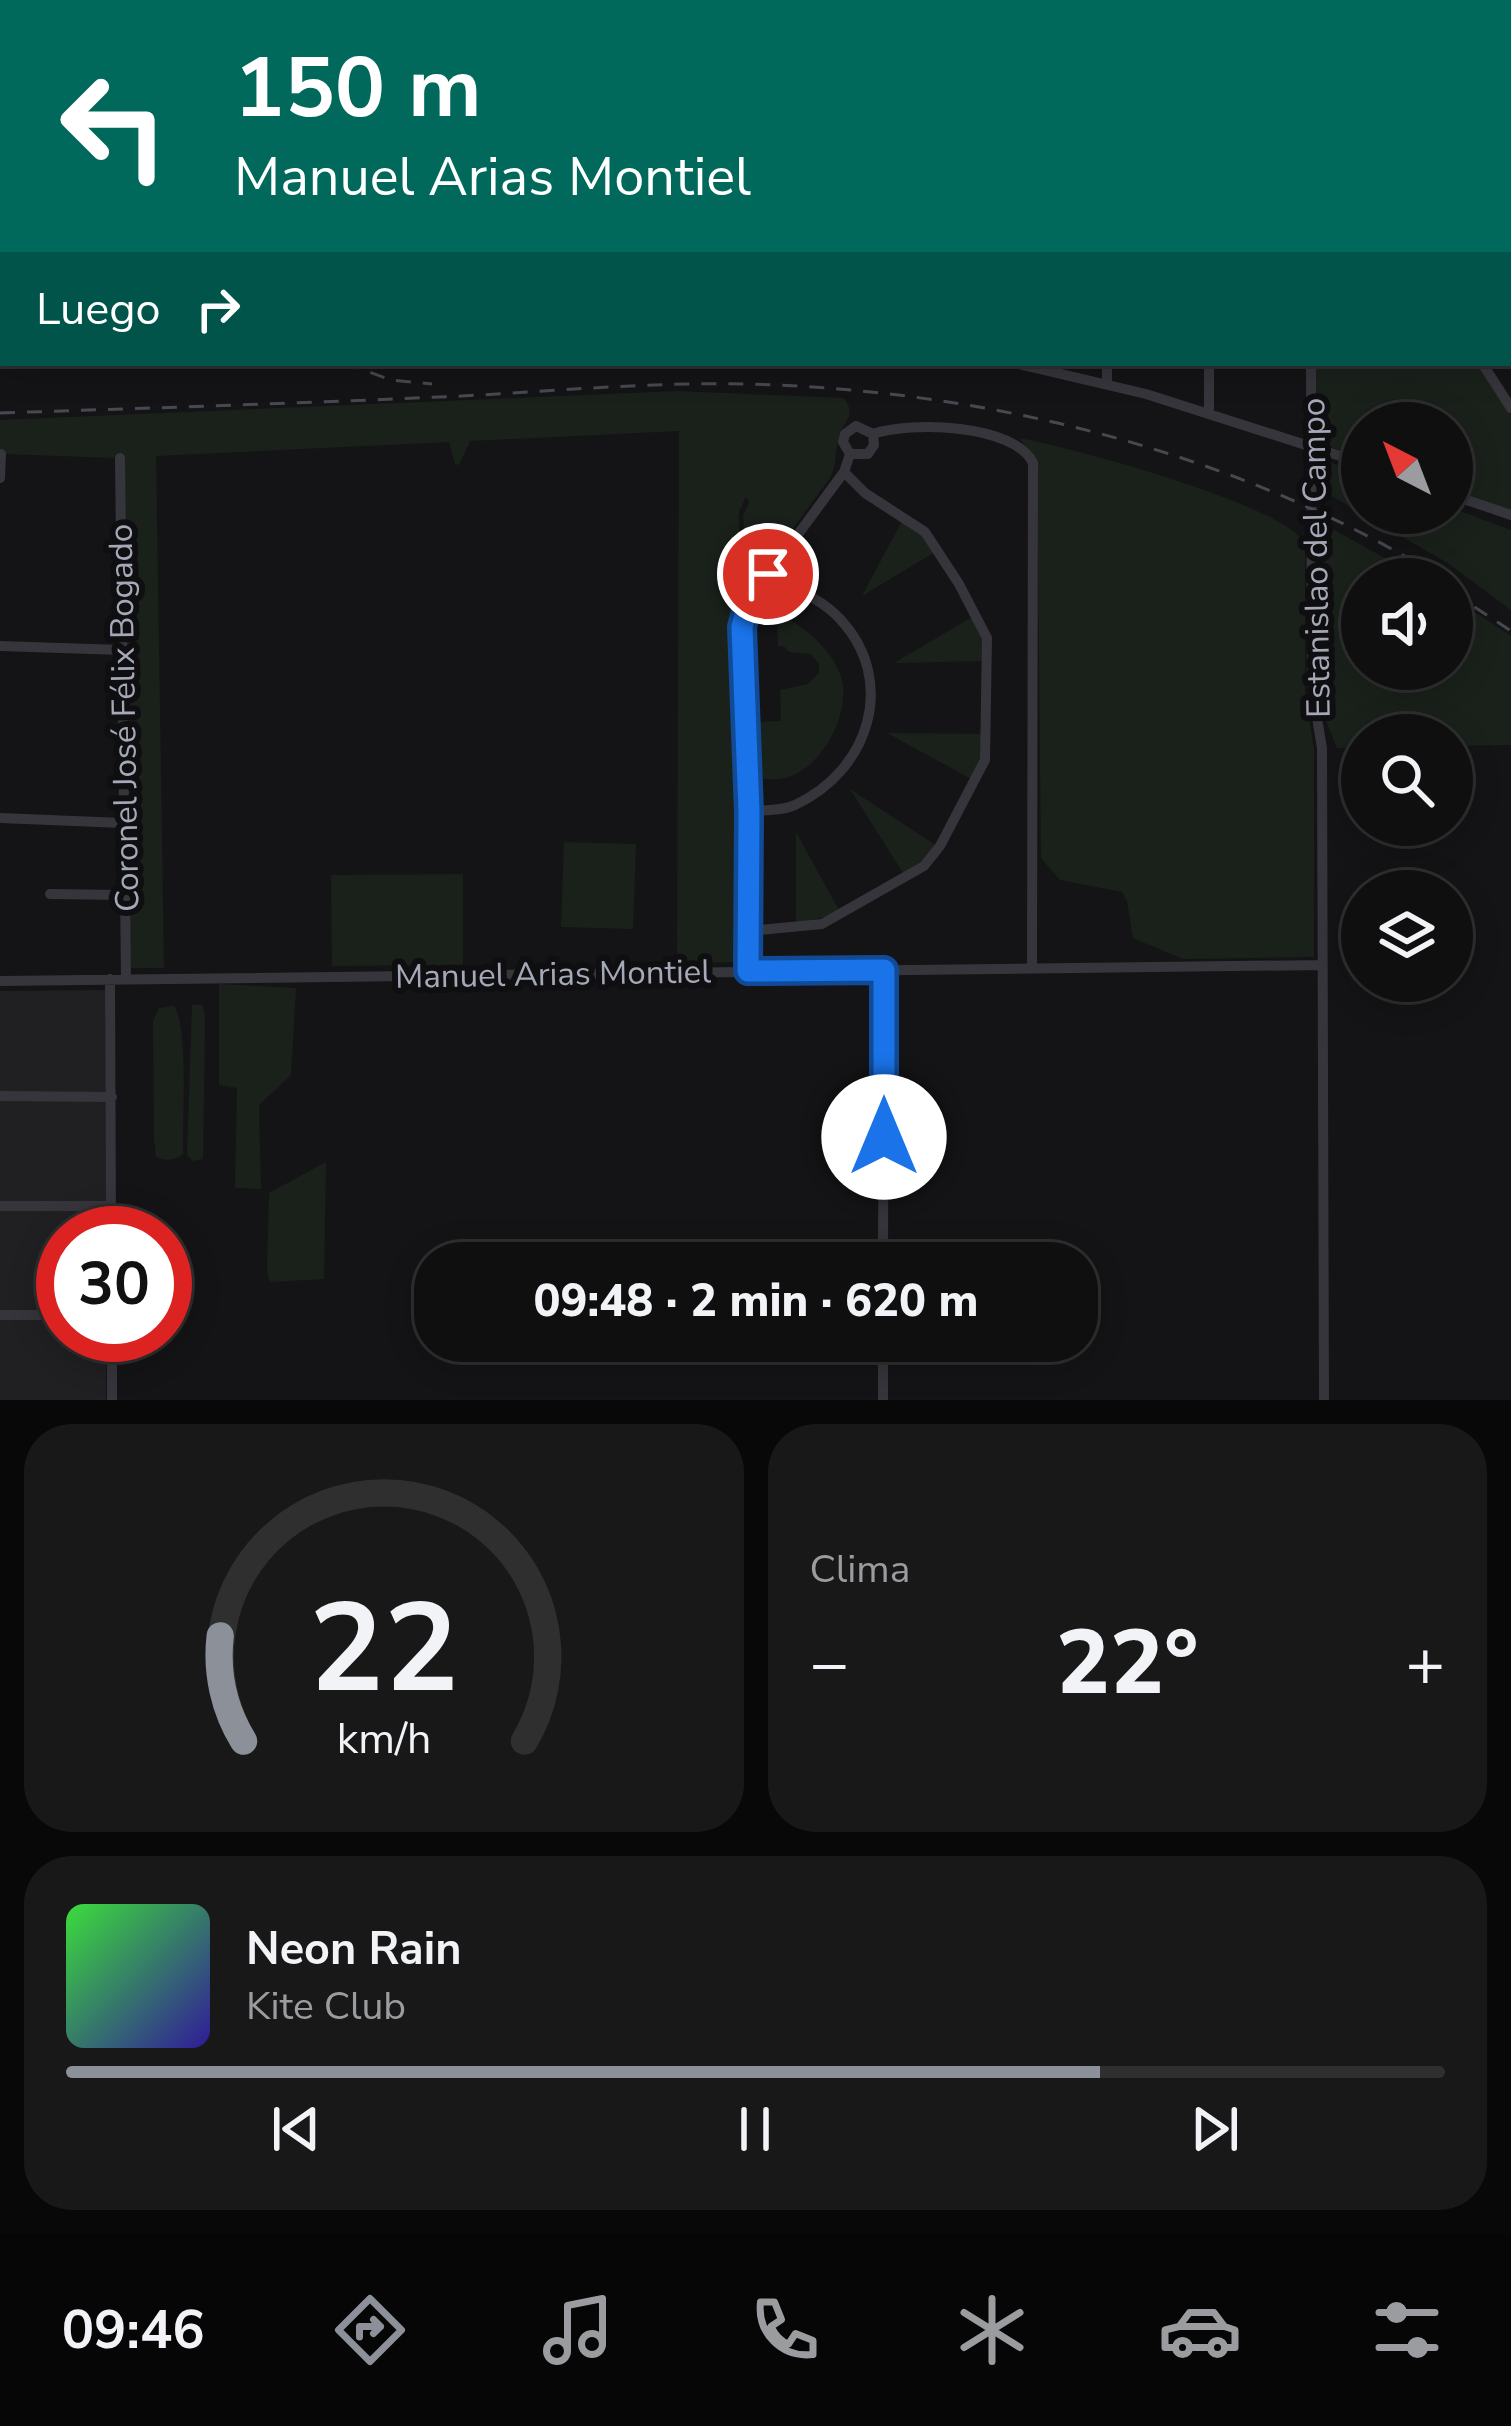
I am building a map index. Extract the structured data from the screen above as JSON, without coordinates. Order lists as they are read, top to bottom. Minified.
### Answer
{"streets":{"street":["Estanislao del Campo","Coronel José Félix Bogado","Manuel Arias Montiel"]},"crossings":[["Estanislao del Campo","Manuel Arias Montiel"],["Coronel José Félix Bogado","Manuel Arias Montiel"]],"north":"top left","page":{"turn":["150 m","Manuel Arias Montiel"],"then":"Luego","limit":"30","trip":"09:48 · 2 min · 620 m","tile":"Clima","heat":["−","22°","+"],"song":["Neon Rain","Kite Club"],"tabs":"09:46","gauge":["22","km/h"]}}
